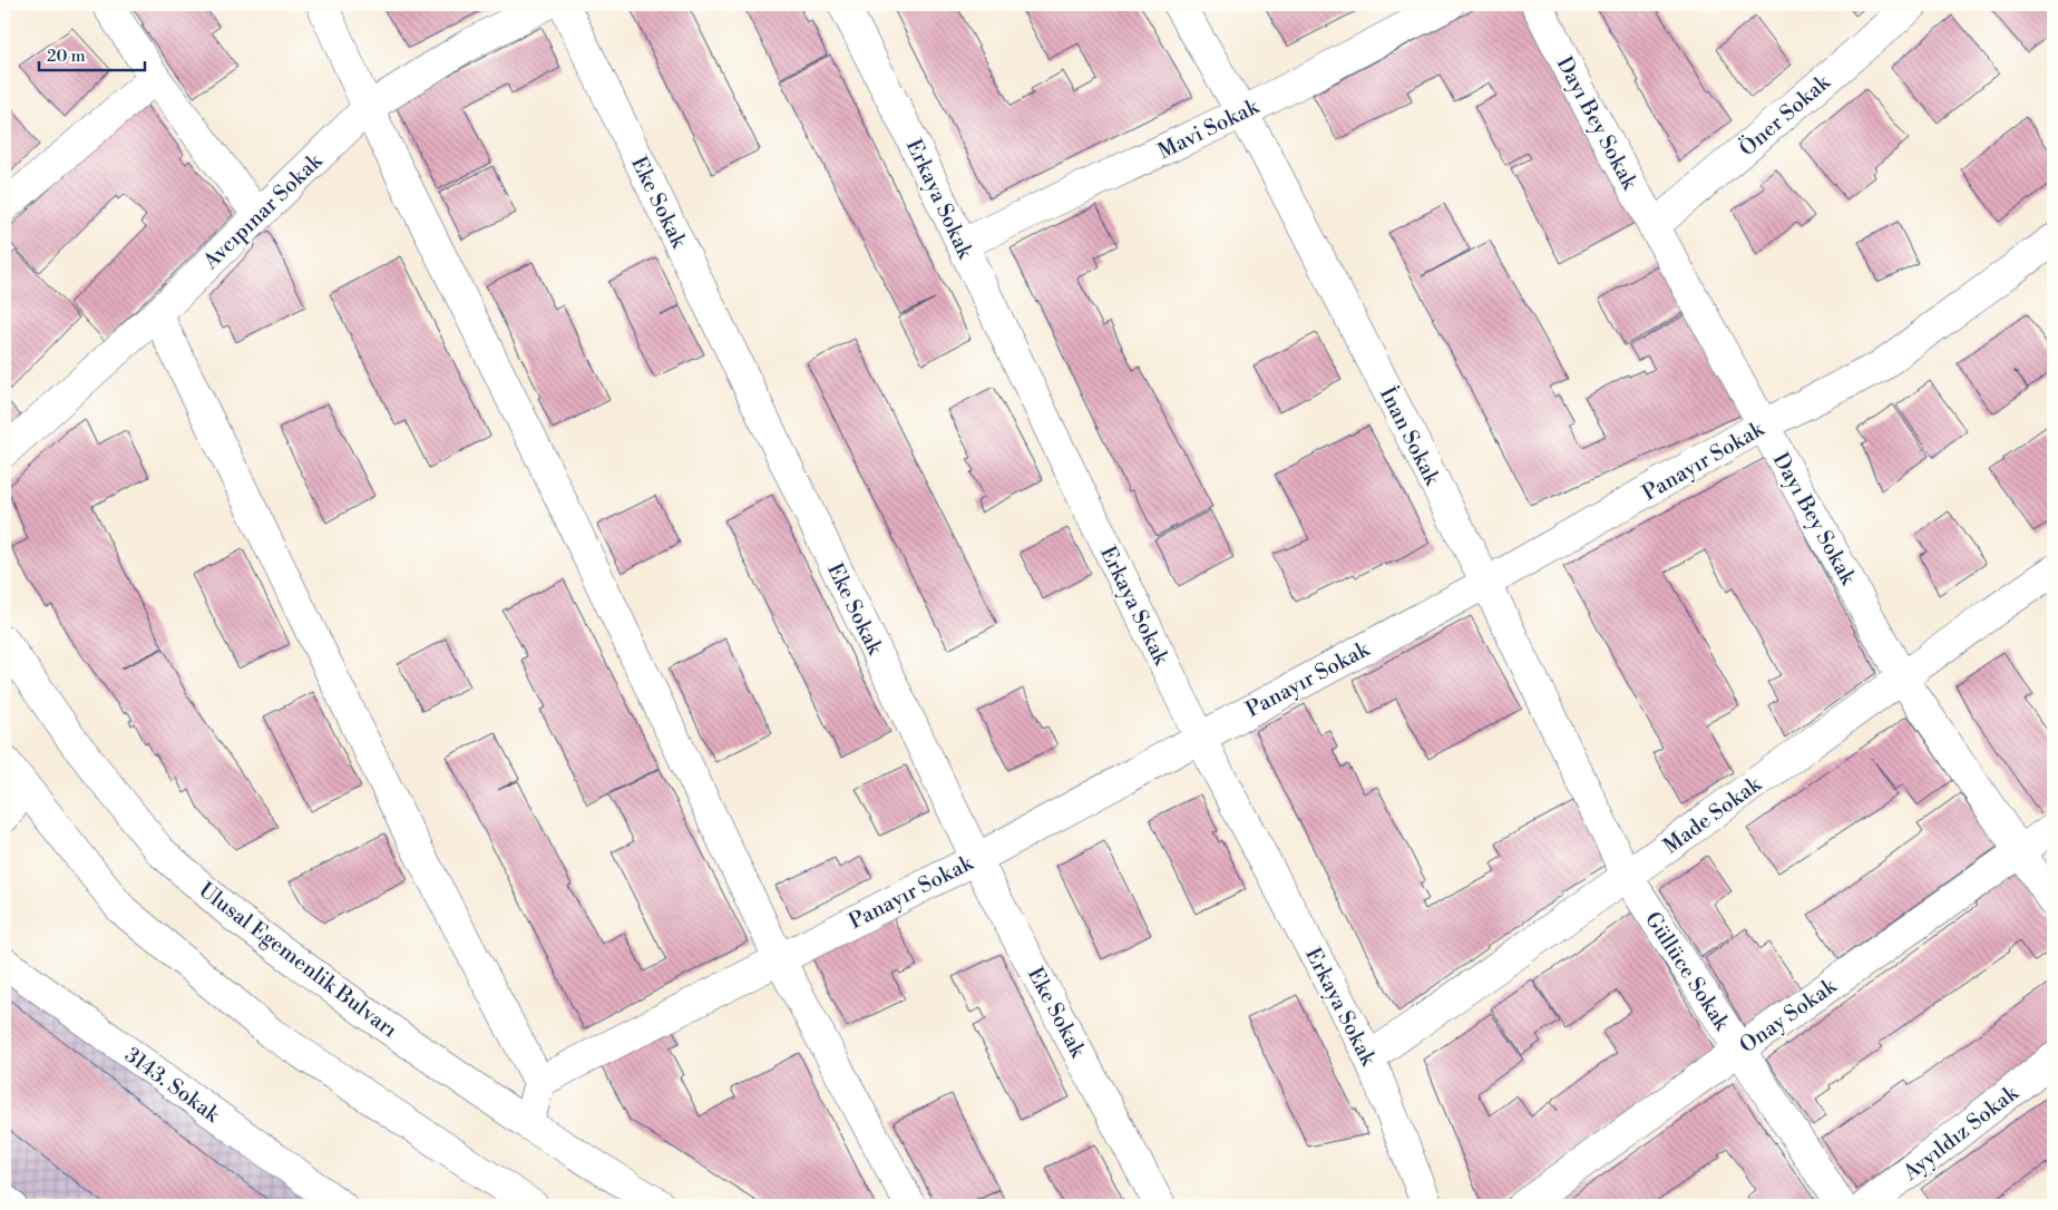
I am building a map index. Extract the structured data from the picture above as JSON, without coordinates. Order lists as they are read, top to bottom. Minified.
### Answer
{"streets":{"street":["Öner Sokak","Dayı Bey Sokak","Mavi Sokak","Erkaya Sokak","Eke Sokak","Avcıpınar Sokak","İnan Sokak","Panayır Sokak","Made Sokak","Ulusal Egemenlik Bulvarı","Güllüce Sokak","Onay Sokak","3143. Sokak","Ayyıldız Sokak"]},"crossings":[["Öner Sokak","Dayı Bey Sokak"],["Dayı Bey Sokak","Panayır Sokak"],["Dayı Bey Sokak","Made Sokak"],["Dayı Bey Sokak","Onay Sokak"],["Mavi Sokak","Erkaya Sokak"],["Mavi Sokak","İnan Sokak"],["Erkaya Sokak","Panayır Sokak"],["Erkaya Sokak","Made Sokak"],["Eke Sokak","Panayır Sokak"],["İnan Sokak","Panayır Sokak"],["İnan Sokak","Made Sokak"],["İnan Sokak","Güllüce Sokak"],["Made Sokak","Güllüce Sokak"],["Güllüce Sokak","Onay Sokak"]],"scale_bar":"20 m"}
